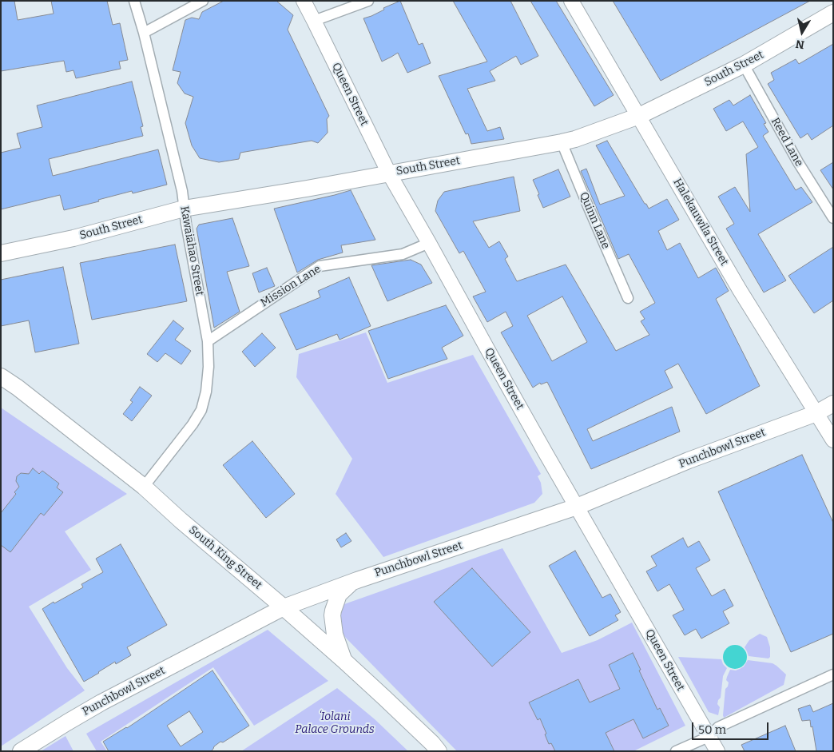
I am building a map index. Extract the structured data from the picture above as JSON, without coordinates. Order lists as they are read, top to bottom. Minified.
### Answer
{"streets":{"main road":["South Street","Punchbowl Street","South King Street"],"street":["Queen Street","Reed Lane","Quinn Lane","Halekauwila Street","Kawaiahao Street","Mission Lane"]},"crossings":[["South Street","Queen Street"],["South Street","Reed Lane"],["South Street","Quinn Lane"],["South Street","Halekauwila Street"],["South Street","Kawaiahao Street"],["Queen Street","Mission Lane"],["Queen Street","Punchbowl Street"],["Halekauwila Street","Punchbowl Street"],["Kawaiahao Street","Mission Lane"],["Kawaiahao Street","South King Street"],["Punchbowl Street","South King Street"]],"parks":["ʻIolani Palace Grounds"],"scale_bar":"50 m","north":"bottom"}
